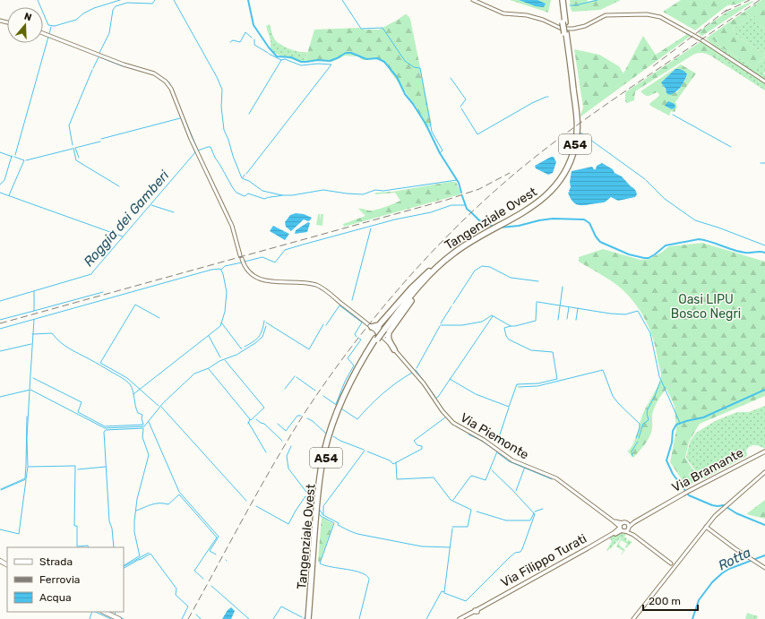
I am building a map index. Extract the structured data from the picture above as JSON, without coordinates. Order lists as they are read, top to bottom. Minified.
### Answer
{"streets":{"highway":["A54","Tangenziale Ovest"],"main road":["Via Bramante","Via Filippo Turati"],"street":["Via Piemonte"]},"crossings":[["Tangenziale Ovest","Via Piemonte"],["Via Piemonte","Via Filippo Turati"],["Via Bramante","Via Filippo Turati"]],"water":["Roggia dei Gamberi","Rotta"],"parks":["Oasi LIPU Bosco Negri"],"legend":["Strada","Ferrovia","Acqua"],"scale_bar":"200 m","north":"top"}
